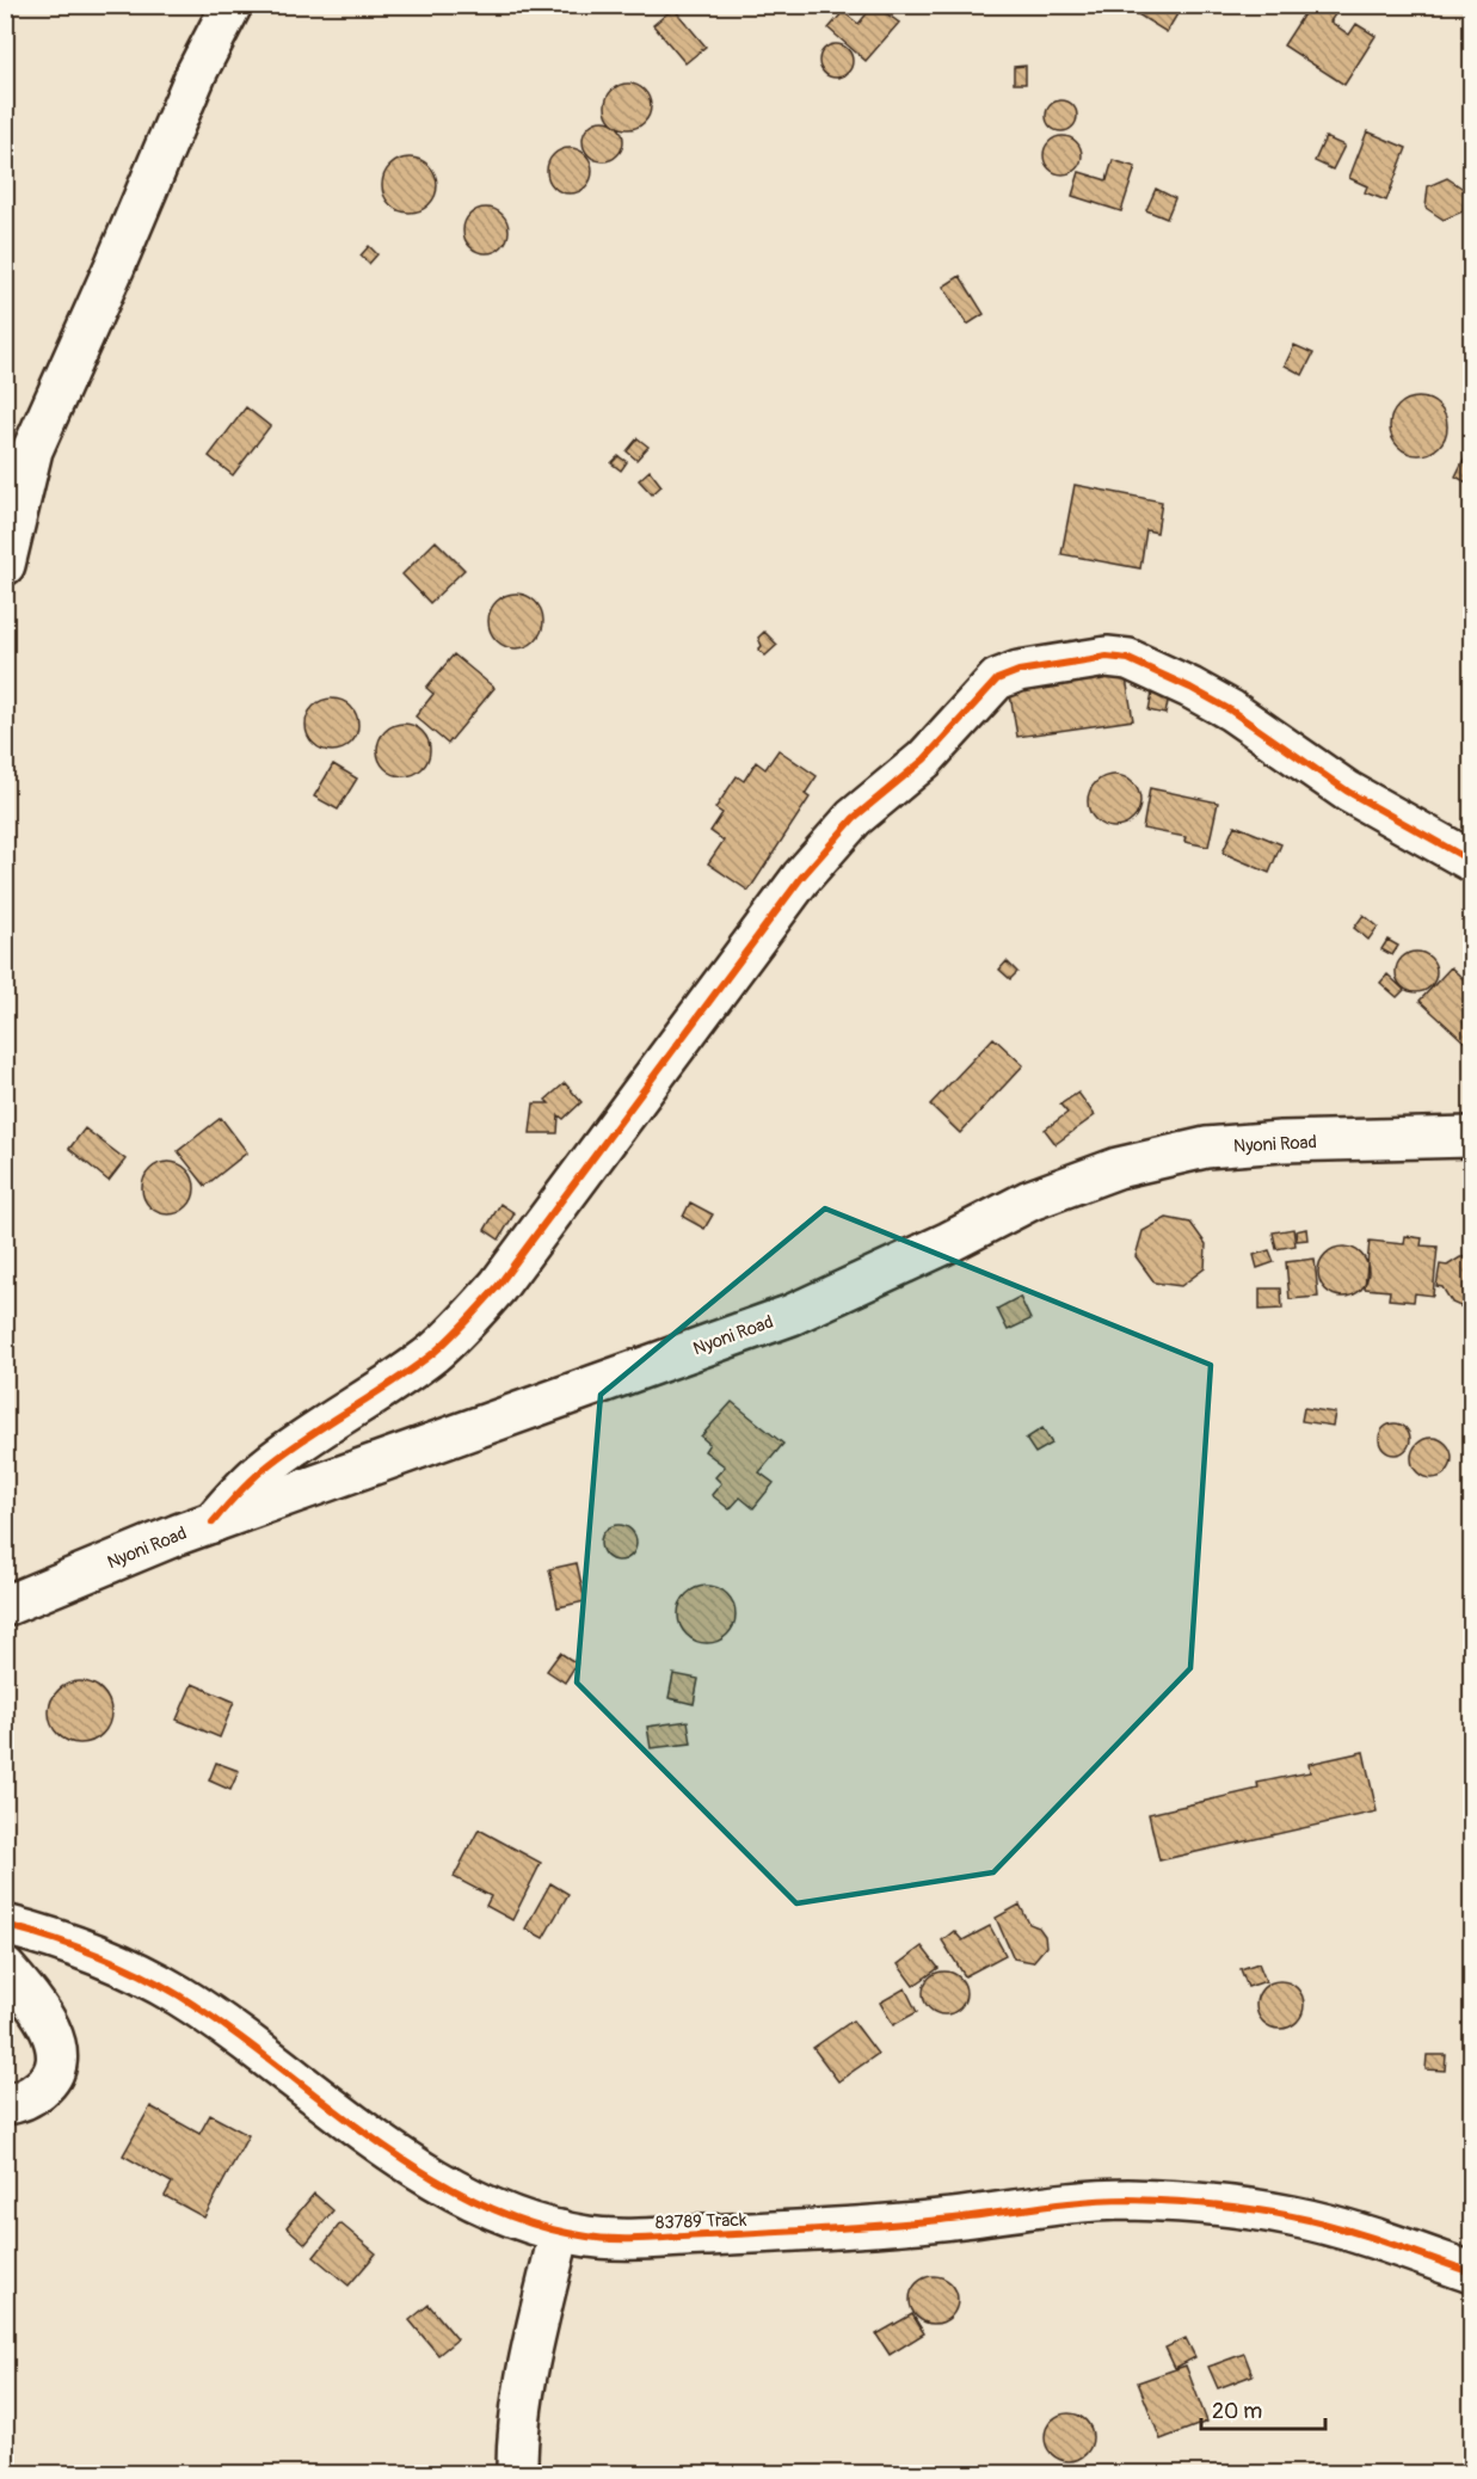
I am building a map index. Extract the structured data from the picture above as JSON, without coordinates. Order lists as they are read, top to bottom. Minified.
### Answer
{"streets":{"street":["Nyoni Road","83789 Track"]},"scale_bar":"20 m"}
